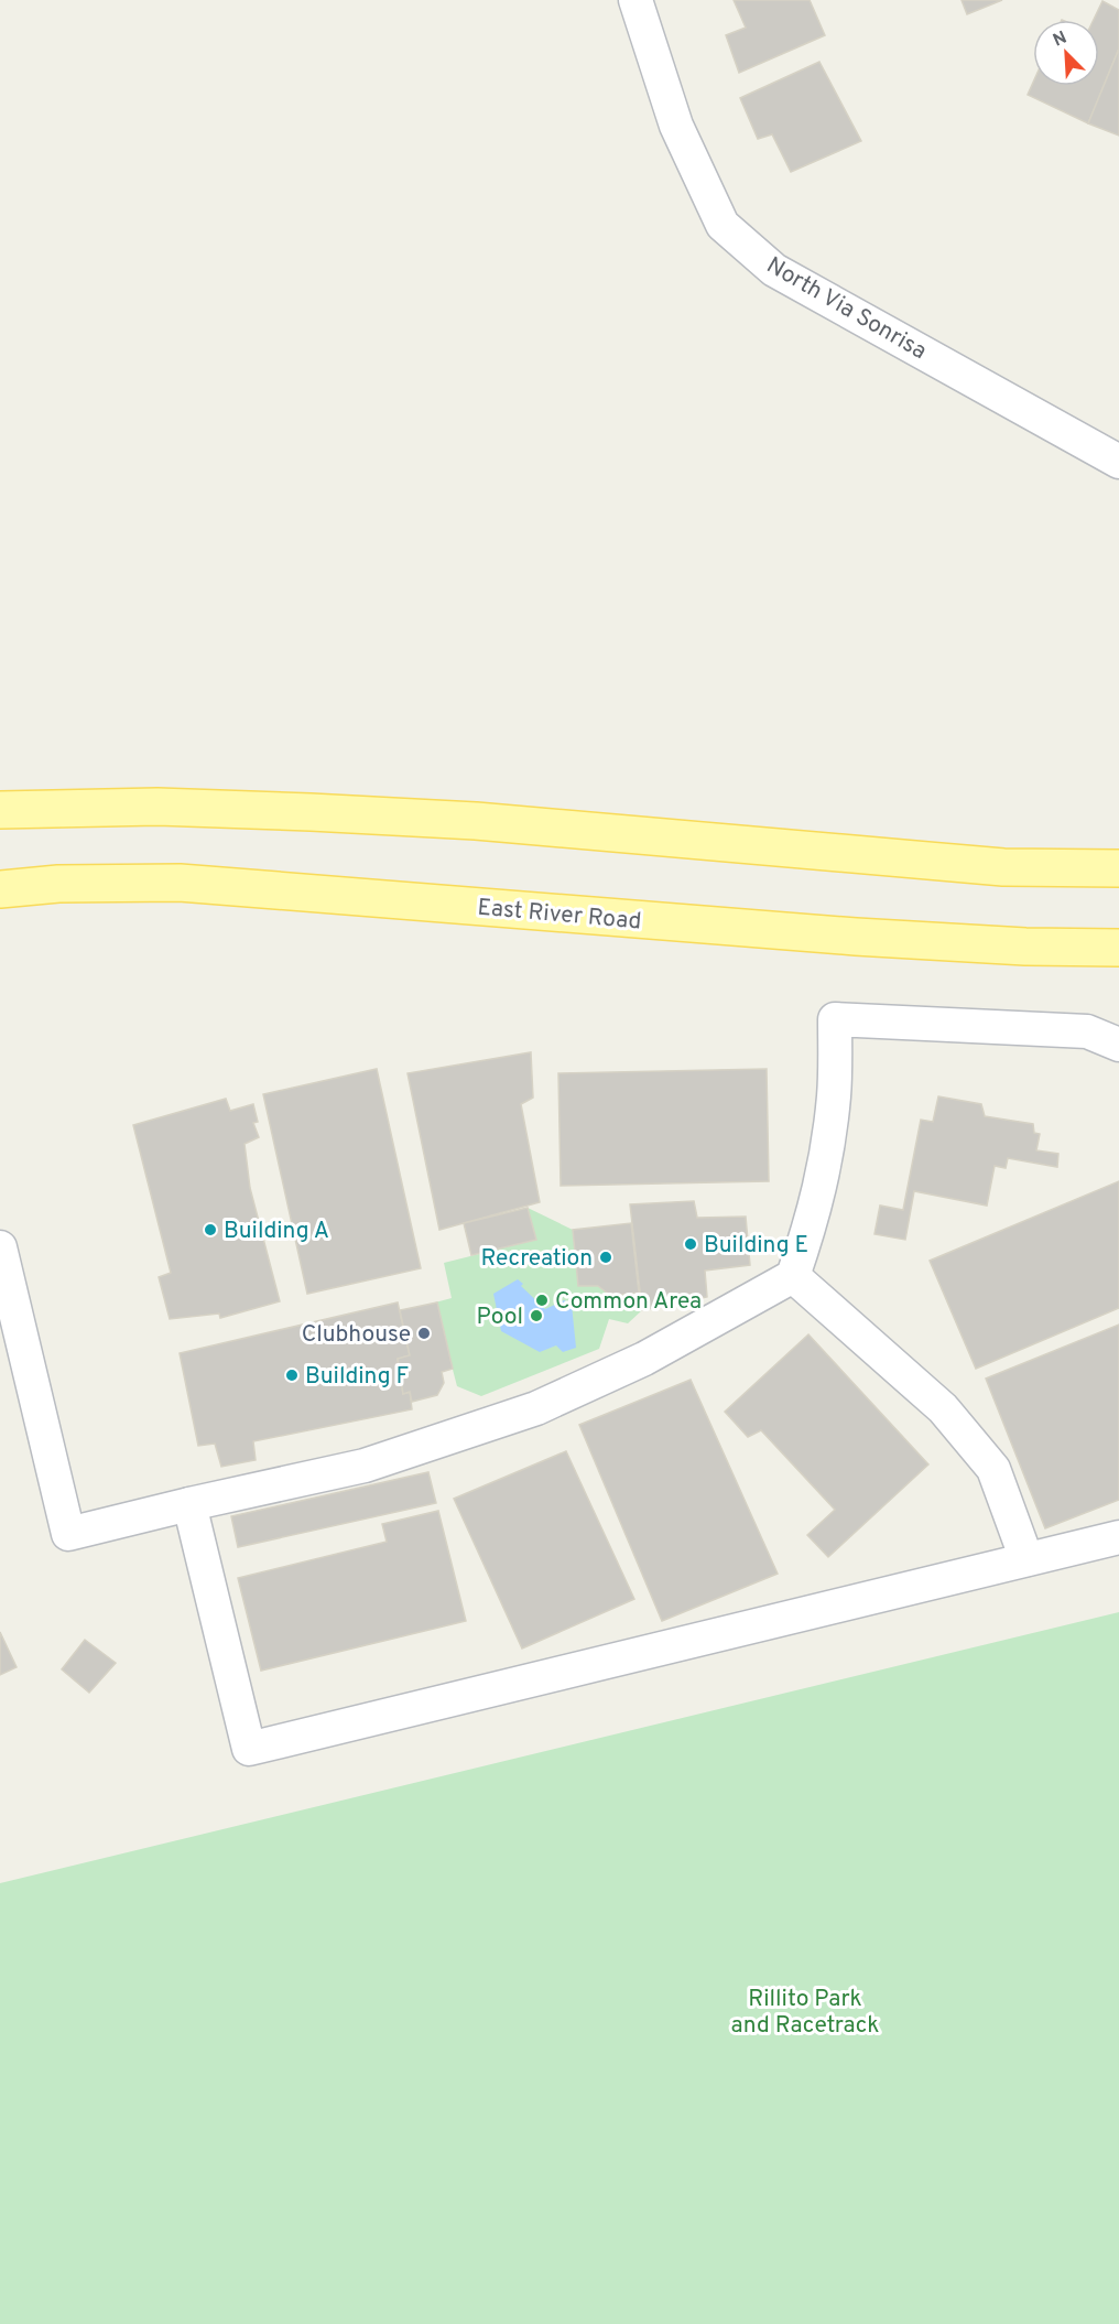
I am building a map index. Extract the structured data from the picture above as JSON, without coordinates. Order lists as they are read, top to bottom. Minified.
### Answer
{"streets":{"main road":["East River Road"],"street":["North Via Sonrisa"]},"parks":["Rillito Park and Racetrack"],"places":["Building A","Building E","Recreation","Common Area","Pool","Clubhouse","Building F"],"north":"top left"}
